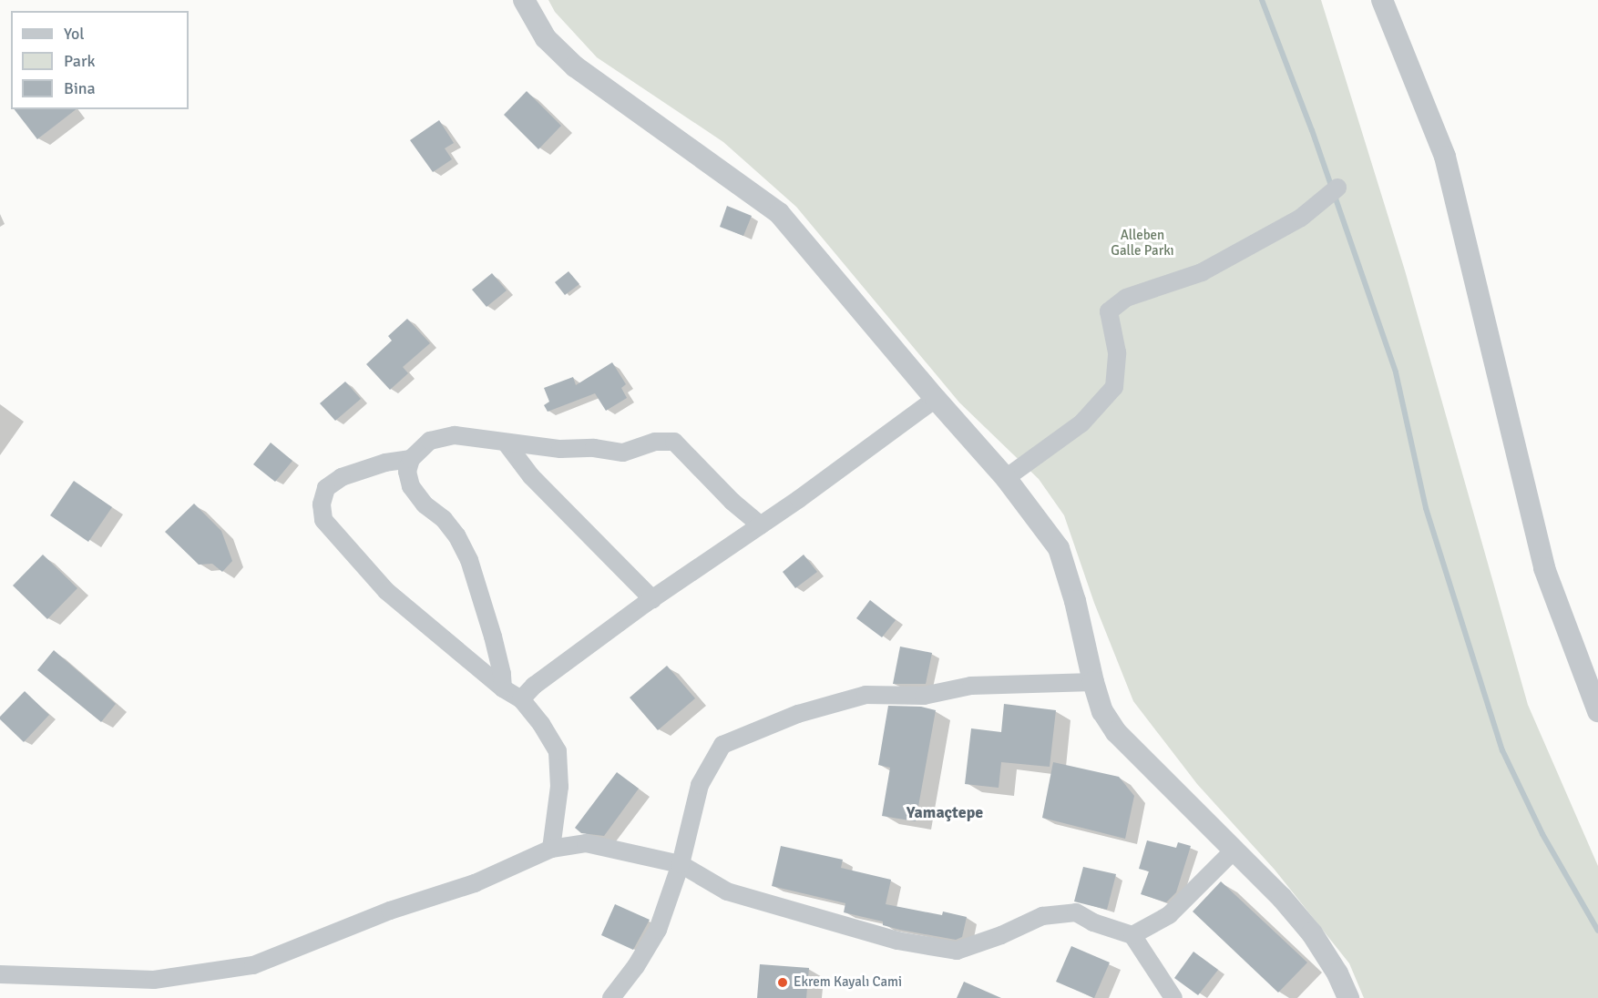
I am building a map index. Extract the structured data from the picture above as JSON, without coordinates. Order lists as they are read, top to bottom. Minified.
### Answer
{"districts":["Yamaçtepe"],"parks":["Alleben Galle Parkı"],"places":["Ekrem Kayalı Cami"],"legend":["Yol","Park","Bina"]}
